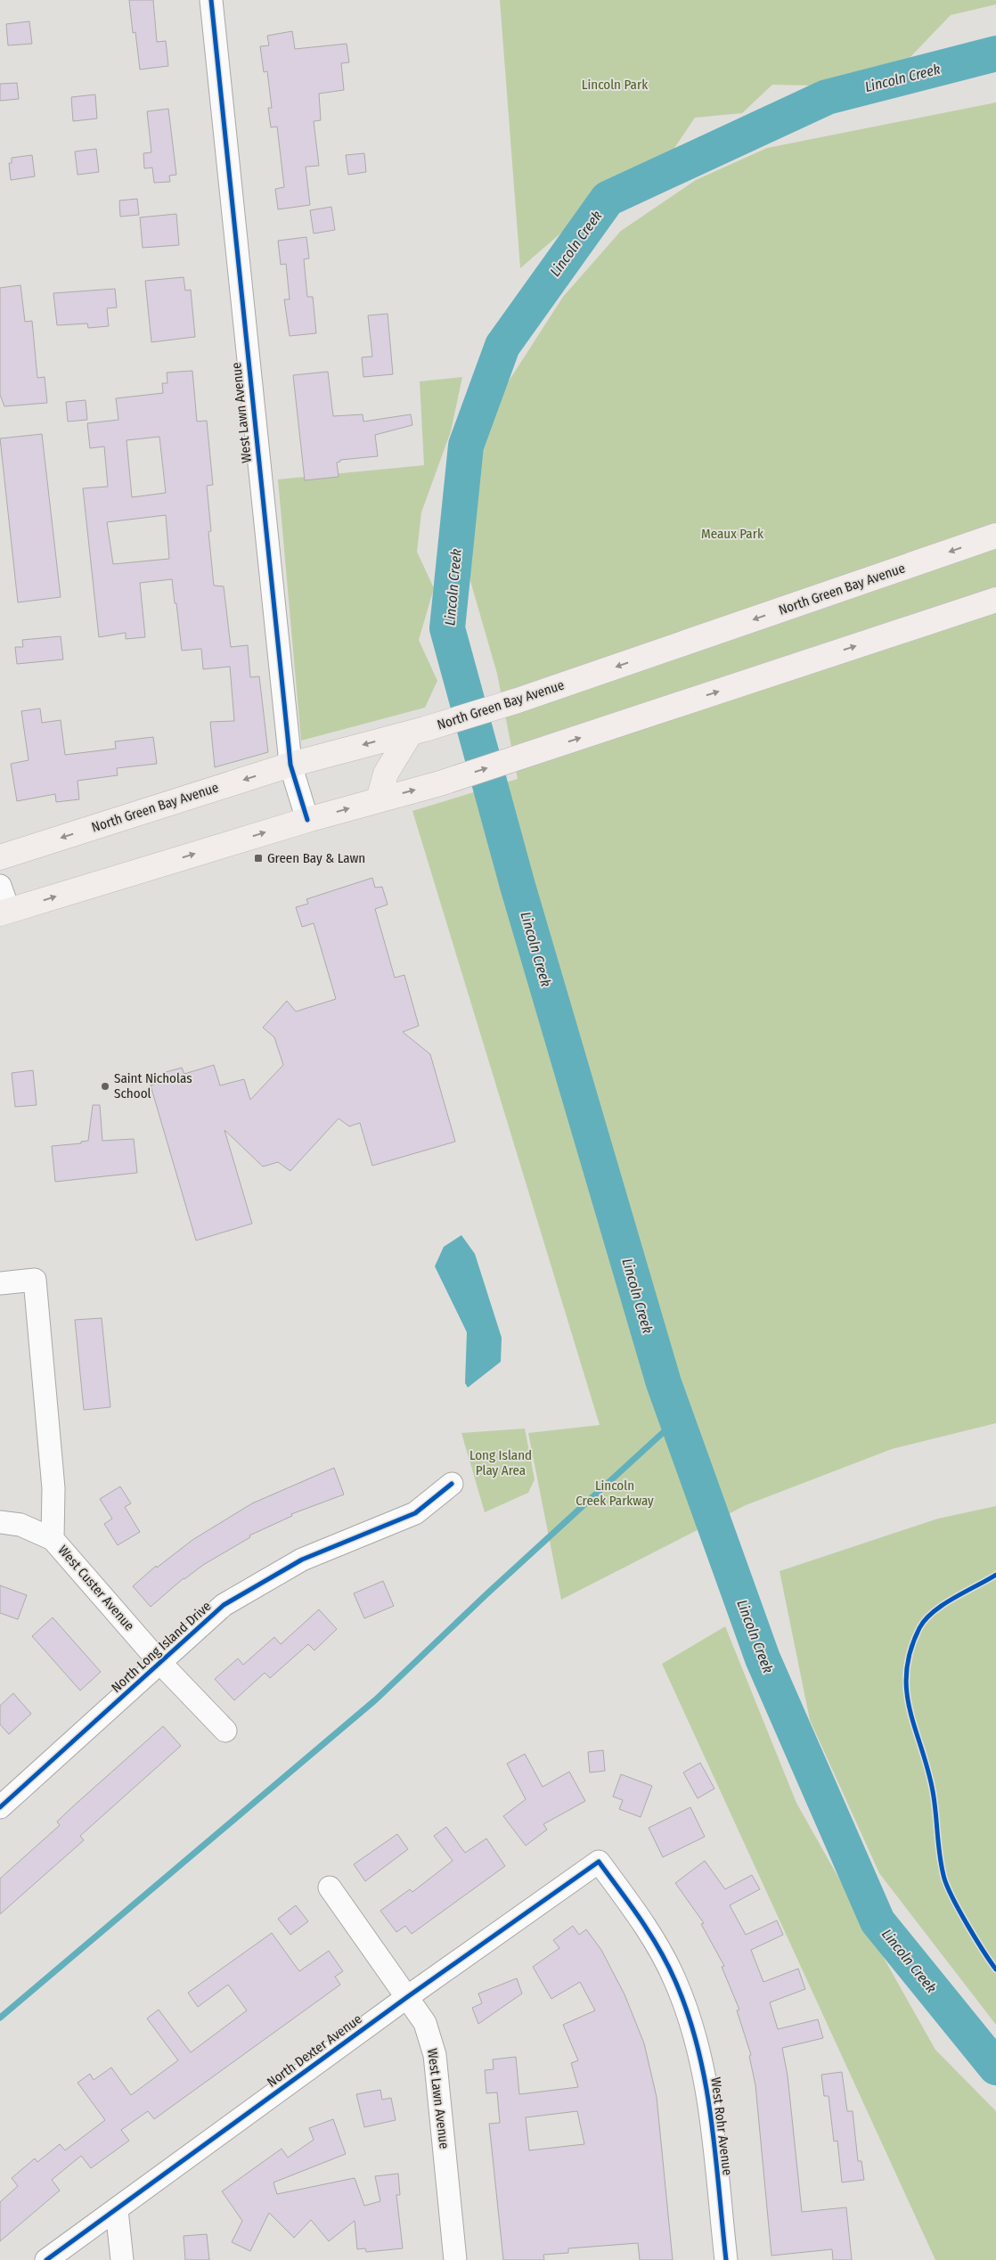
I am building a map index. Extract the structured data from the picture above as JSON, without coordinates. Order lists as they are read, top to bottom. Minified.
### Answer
{"streets":{"main road":["North Green Bay Avenue"],"street":["West Lawn Avenue","West Custer Avenue","North Long Island Drive","North Dexter Avenue","West Rohr Avenue"]},"crossings":[["West Lawn Avenue","North Green Bay Avenue"],["West Lawn Avenue","North Dexter Avenue"],["West Custer Avenue","North Long Island Drive"],["North Dexter Avenue","West Rohr Avenue"]],"water":["Lincoln Creek"],"parks":["Lincoln Park","Meaux Park","Long Island Play Area","Lincoln Creek Parkway"],"places":{"transit":["Green Bay & Lawn"],"other":["Saint Nicholas School"]}}
